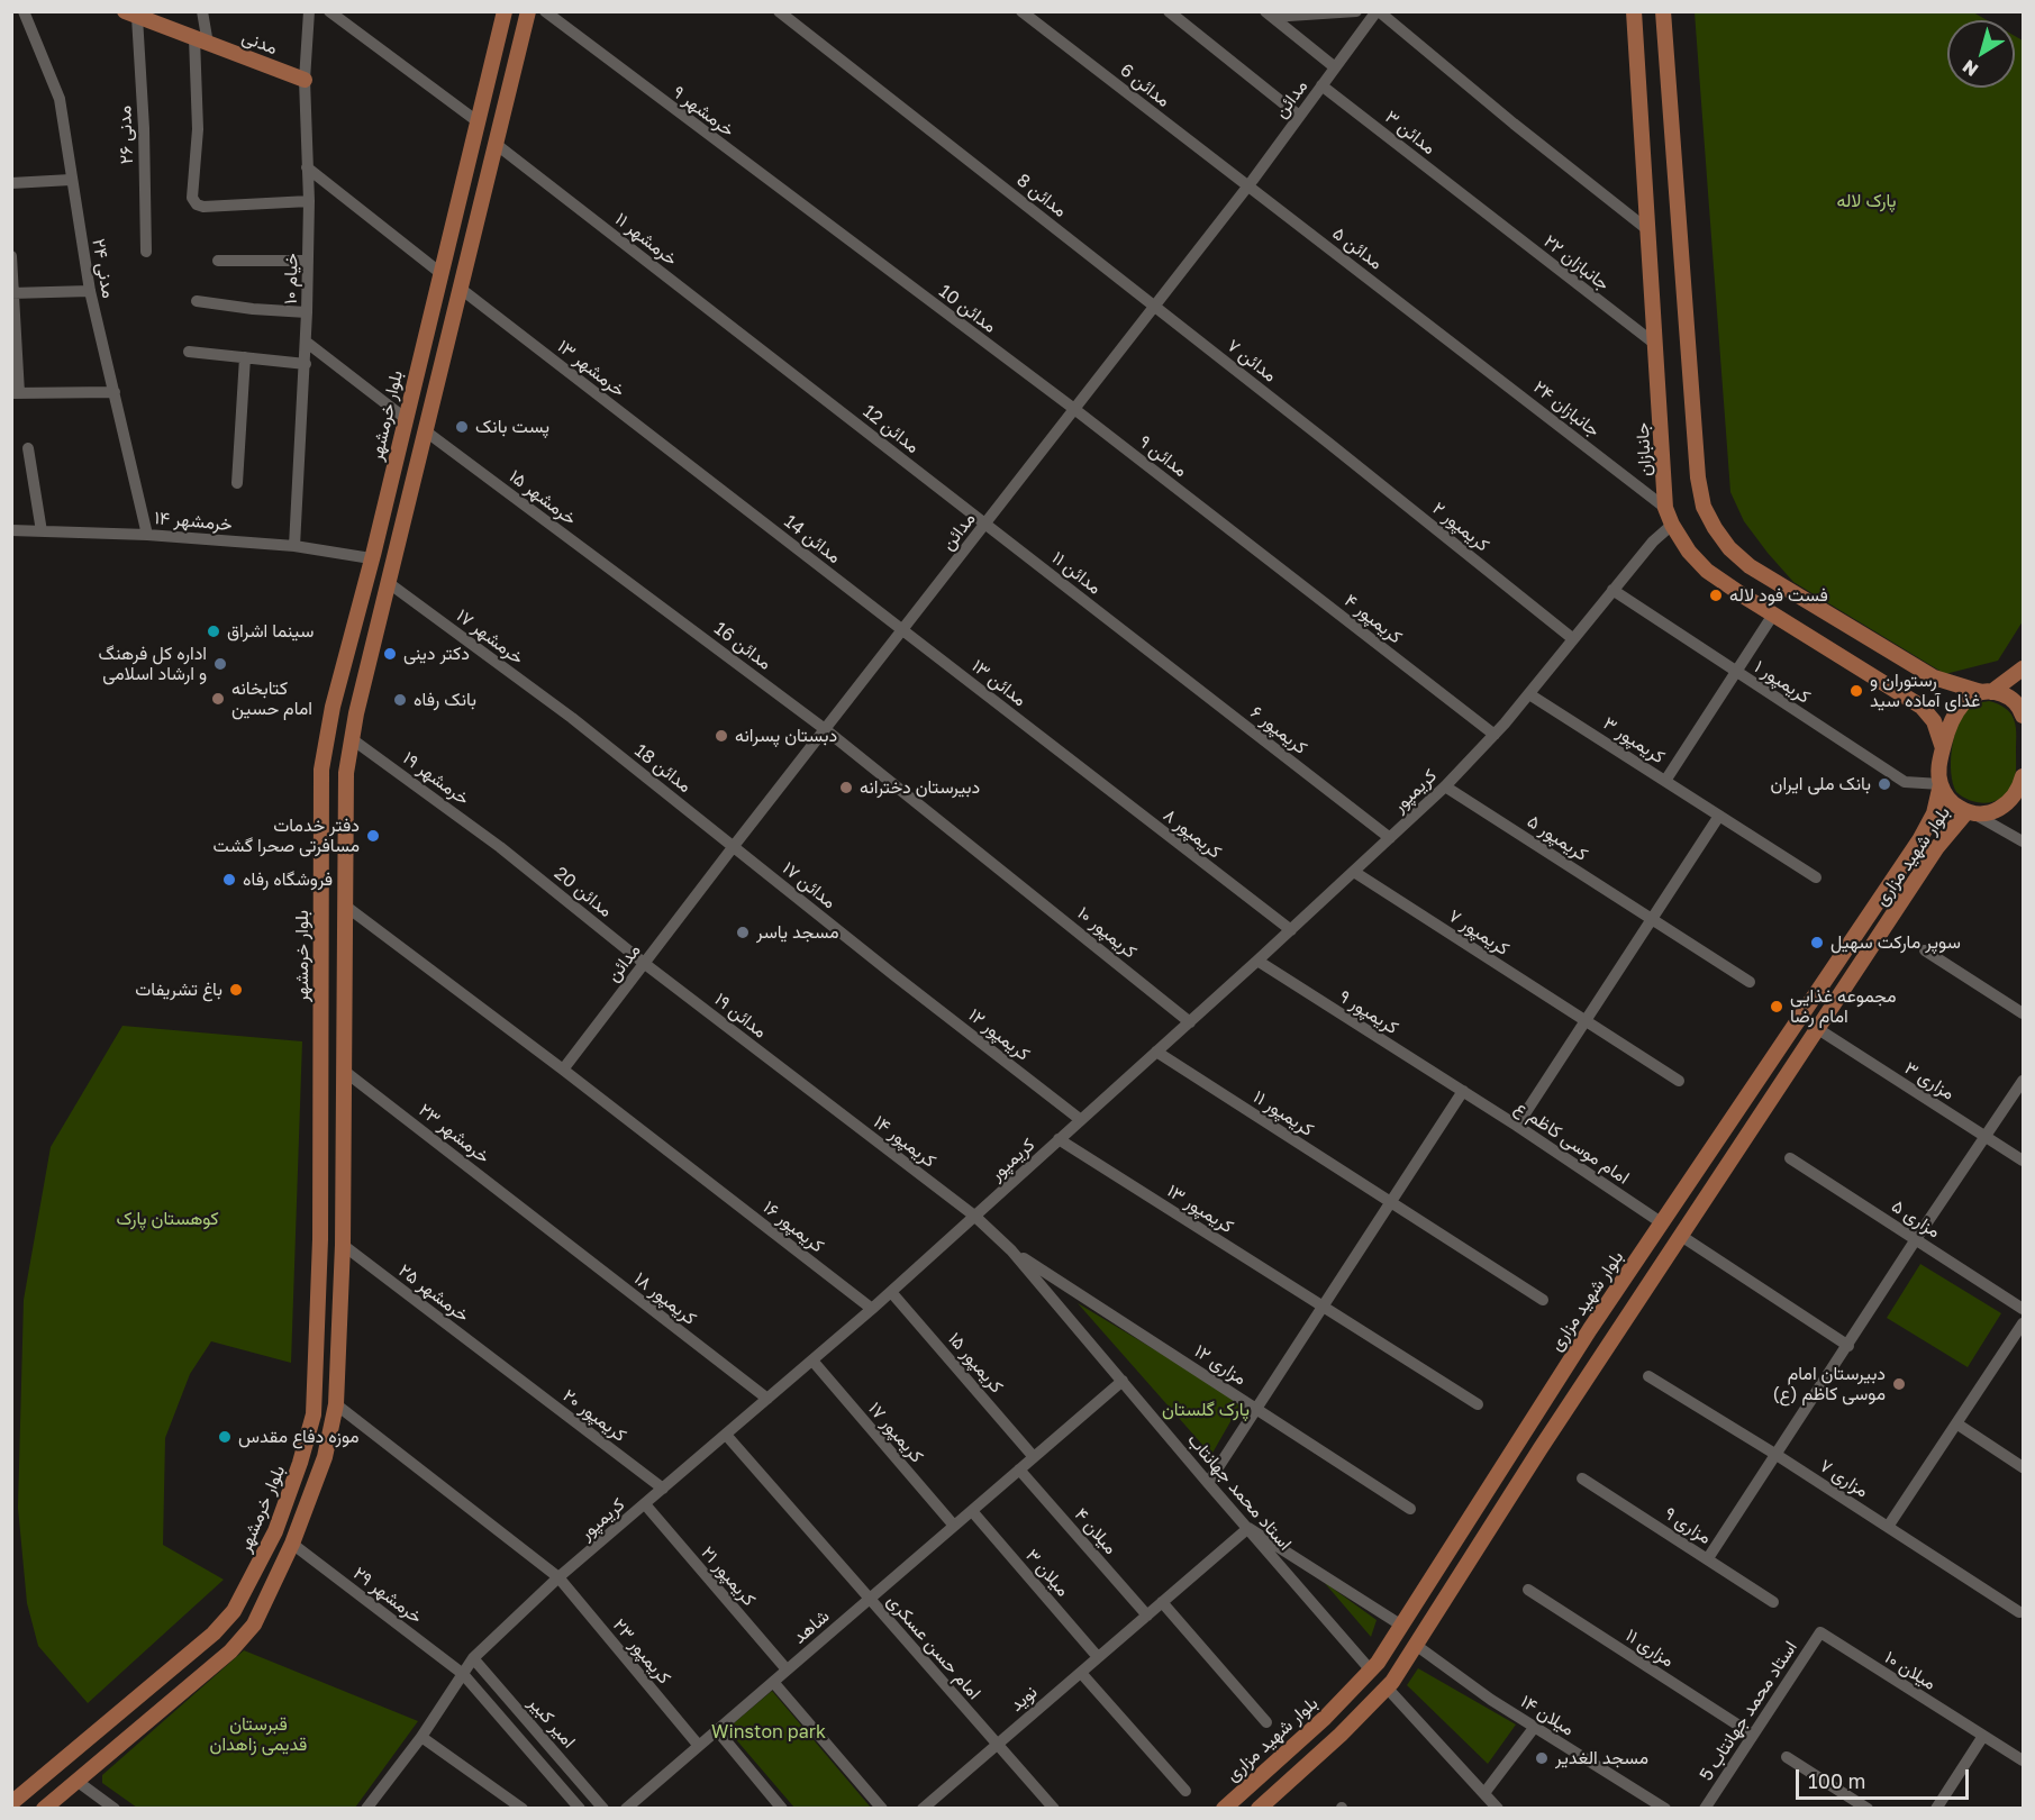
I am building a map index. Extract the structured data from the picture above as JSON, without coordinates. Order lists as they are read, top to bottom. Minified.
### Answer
{"streets":{"main road":["مدنی","بلوار خرمشهر","جانبازان","بلوار شهید مزاری"],"street":["مدائن 6","مدائن","خرمشهر ۹","مدائن ۳","مدنی ۲۶","مدائن 8","خرمشهر ۱۱","مدائن ۵","جانبازان ۲۲","مدنی ۲۴","خیام ۱۰","مدائن 10","مدائن ۷","خرمشهر ۱۳","جانبازان ۲۴","مدائن 12","مدائن ۹","خرمشهر ۱۵","خرمشهر ۱۴","کریمپور ۲","مدائن 14","مدائن ۱۱","کریمپور ۴","خرمشهر ۱۷","مدائن 16","کریمپور ۱","مدائن ۱۳","کریمپور ۶","کریمپور ۳","مدائن 18","خرمشهر ۱۹","کریمپور","کریمپور ۸","کریمپور ۵","مدائن ۱۷","مدائن 20","کریمپور ۱۰","کریمپور ۷","کریمپور ۹","مدائن ۱۹","کریمپور ۱۲","مزاری ۳","کریمپور ۱۱","خرمشهر ۲۳","کریمپور ۱۴","امام موسی کاظم ع","کریمپور ۱۳","مزاری ۵","کریمپور ۱۶","خرمشهر ۲۵","کریمپور ۱۸","کریمپور ۱۵","مزاری ۱۲","کریمپور ۲۰","کریمپور ۱۷","مزاری ۷","استاد محمد جهانتاب","مزاری ۹","میلان ۴","میلان ۳","کریمپور ۲۱","خرمشهر ۲۹","شاهد","امام حسن عسکری","مزاری ۱۱","کریمپور ۲۳","میلان ۱۰","نوید","استاد محمد جهانتاب 5","میلان ۱۴","امیر کبیر"]},"crossings":[["مدنی","مدنی ۲۶"],["مدنی","خیام ۱۰"],["مدائن 6","مدائن"],["مدائن 6","مدائن ۵"],["مدائن","مدائن ۳"],["مدائن","مدائن 8"],["مدائن","مدائن ۵"],["مدائن","مدائن 10"],["مدائن","مدائن ۷"],["مدائن","مدائن 12"],["مدائن","مدائن ۹"],["مدائن","مدائن 14"],["مدائن","مدائن ۱۱"],["مدائن","مدائن 16"],["مدائن","مدائن ۱۳"],["مدائن","مدائن 18"],["مدائن","مدائن ۱۷"],["مدائن","مدائن 20"],["مدائن","مدائن ۱۹"],["مدائن","کریمپور ۱۶"],["خرمشهر ۹","مدائن 10"],["مدائن ۳","جانبازان ۲۲"],["مدائن 8","مدائن ۷"],["خرمشهر ۱۱","بلوار خرمشهر"],["خرمشهر ۱۱","مدائن 12"],["مدائن ۵","جانبازان ۲۴"],["جانبازان ۲۲","جانبازان"],["مدنی ۲۴","خرمشهر ۱۴"],["خیام ۱۰","خرمشهر ۱۴"],["مدائن 10","مدائن ۹"],["مدائن ۷","کریمپور ۲"],["خرمشهر ۱۳","بلوار خرمشهر"],["خرمشهر ۱۳","مدائن 14"],["جانبازان ۲۴","جانبازان"],["بلوار خرمشهر","خرمشهر ۱۵"],["بلوار خرمشهر","خرمشهر ۱۴"],["بلوار خرمشهر","خرمشهر ۱۷"],["بلوار خرمشهر","خرمشهر ۱۹"],["بلوار خرمشهر","خرمشهر ۲۳"],["بلوار خرمشهر","کریمپور ۱۶"],["بلوار خرمشهر","خرمشهر ۲۵"],["بلوار خرمشهر","خرمشهر ۲۹"],["بلوار خرمشهر","کریمپور ۲۳"],["مدائن 12","مدائن ۱۱"],["جانبازان","کریمپور"],["جانبازان","بلوار شهید مزاری"],["مدائن ۹","کریمپور ۴"],["خرمشهر ۱۵","مدائن 16"],["کریمپور ۲","کریمپور"],["مدائن 14","مدائن ۱۳"],["مدائن ۱۱","کریمپور ۶"],["کریمپور ۴","کریمپور"],["خرمشهر ۱۷","مدائن 18"],["مدائن 16","کریمپور ۱۰"],["کریمپور ۱","کریمپور"],["کریمپور ۱","بلوار شهید مزاری"],["مدائن ۱۳","کریمپور ۸"],["کریمپور ۶","کریمپور"],["کریمپور ۳","کریمپور"],["مدائن 18","مدائن ۱۷"],["خرمشهر ۱۹","مدائن 20"],["کریمپور","کریمپور ۸"],["کریمپور","کریمپور ۵"],["کریمپور","کریمپور ۱۰"],["کریمپور","کریمپور ۷"],["کریمپور","کریمپور ۹"],["کریمپور","کریمپور ۱۲"],["کریمپور","کریمپور ۱۱"],["کریمپور","کریمپور ۱۴"],["کریمپور","کریمپور ۱۳"],["کریمپور","کریمپور ۱۶"],["کریمپور","کریمپور ۱۸"],["کریمپور","کریمپور ۱۵"],["کریمپور","کریمپور ۲۰"],["کریمپور","کریمپور ۱۷"],["کریمپور","استاد محمد جهانتاب"],["کریمپور","کریمپور ۲۱"],["کریمپور","خرمشهر ۲۹"],["کریمپور","امام حسن عسکری"],["کریمپور","کریمپور ۲۳"],["کریمپور","امیر کبیر"],["بلوار شهید مزاری","مزاری ۳"],["بلوار شهید مزاری","امام موسی کاظم ع"],["بلوار شهید مزاری","استاد محمد جهانتاب"],["بلوار شهید مزاری","میلان ۱۴"],["مدائن ۱۷","کریمپور ۱۲"],["مدائن 20","مدائن ۱۹"],["کریمپور ۹","امام موسی کاظم ع"],["مدائن ۱۹","کریمپور ۱۴"],["خرمشهر ۲۳","کریمپور ۱۸"],["کریمپور ۱۴","استاد محمد جهانتاب"],["خرمشهر ۲۵","کریمپور ۲۰"],["کریمپور ۱۵","شاهد"],["مزاری ۱۲","استاد محمد جهانتاب"],["کریمپور ۱۷","شاهد"],["استاد محمد جهانتاب","شاهد"],["استاد محمد جهانتاب","نوید"],["میلان ۴","شاهد"],["میلان ۴","نوید"],["میلان ۳","شاهد"],["میلان ۳","نوید"],["کریمپور ۲۱","شاهد"],["شاهد","امام حسن عسکری"],["شاهد","کریمپور ۲۳"],["امام حسن عسکری","نوید"],["مزاری ۱۱","استاد محمد جهانتاب 5"],["میلان ۱۰","استاد محمد جهانتاب 5"]],"parks":["پارک لاله","کوهستان پارک","پارک گلستان","قبرستان قدیمی زاهدان","Winston park"],"places":["پست بانک","فست فود لاله","سینما اشراق","دکتر دینی","اداره کل فرهنگ و ارشاد اسلامی","رستوران و غذای آماده سید","کتابخانه امام حسین","بانک رفاه","دبستان پسرانه","بانک ملی ایران","دبیرستان دخترانه","دفتر خدمات مسافرتی صحرا گشت","فروشگاه رفاه","مسجد یاسر","سوپر مارکت سهیل","باغ تشریفات","مجموعه غذایی امام رضا","دبیرستان امام موسی کاظم (ع)","موزه دفاع مقدس","مسجد الغدیر"],"scale_bar":"100 m","north":"bottom left"}
